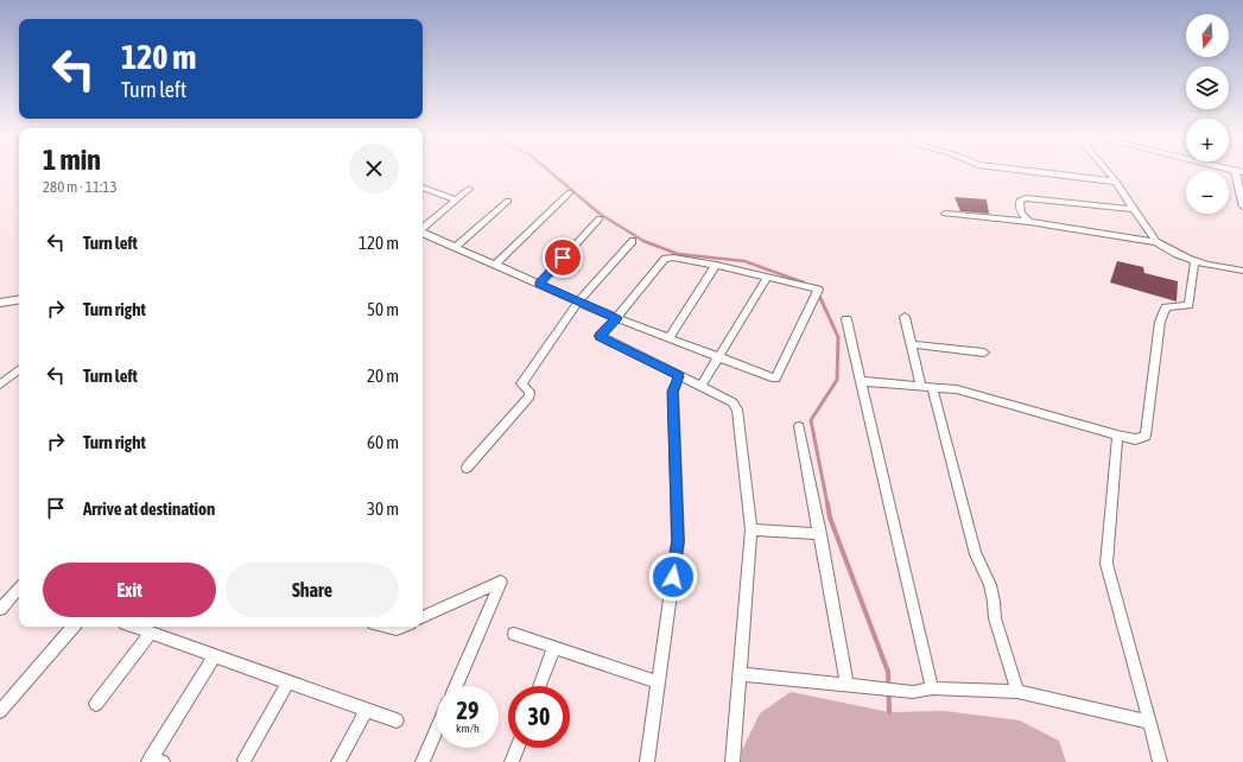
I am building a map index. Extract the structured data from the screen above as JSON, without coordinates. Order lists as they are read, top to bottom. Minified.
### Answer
{"north":"bottom","page":{"map_buttons":["+","−"],"turn":["120 m","Turn left"],"heading":["1 min","280 m · 11:13"],"list":[{"name":"Turn left","value":"120 m"},{"name":"Turn right","value":"50 m"},{"name":"Turn left","value":"20 m"},{"name":"Turn right","value":"60 m"},{"name":"Arrive at destination","value":"30 m"}],"buttons":["Exit","Share"],"speed":"29 km/h","limit":"30"}}
